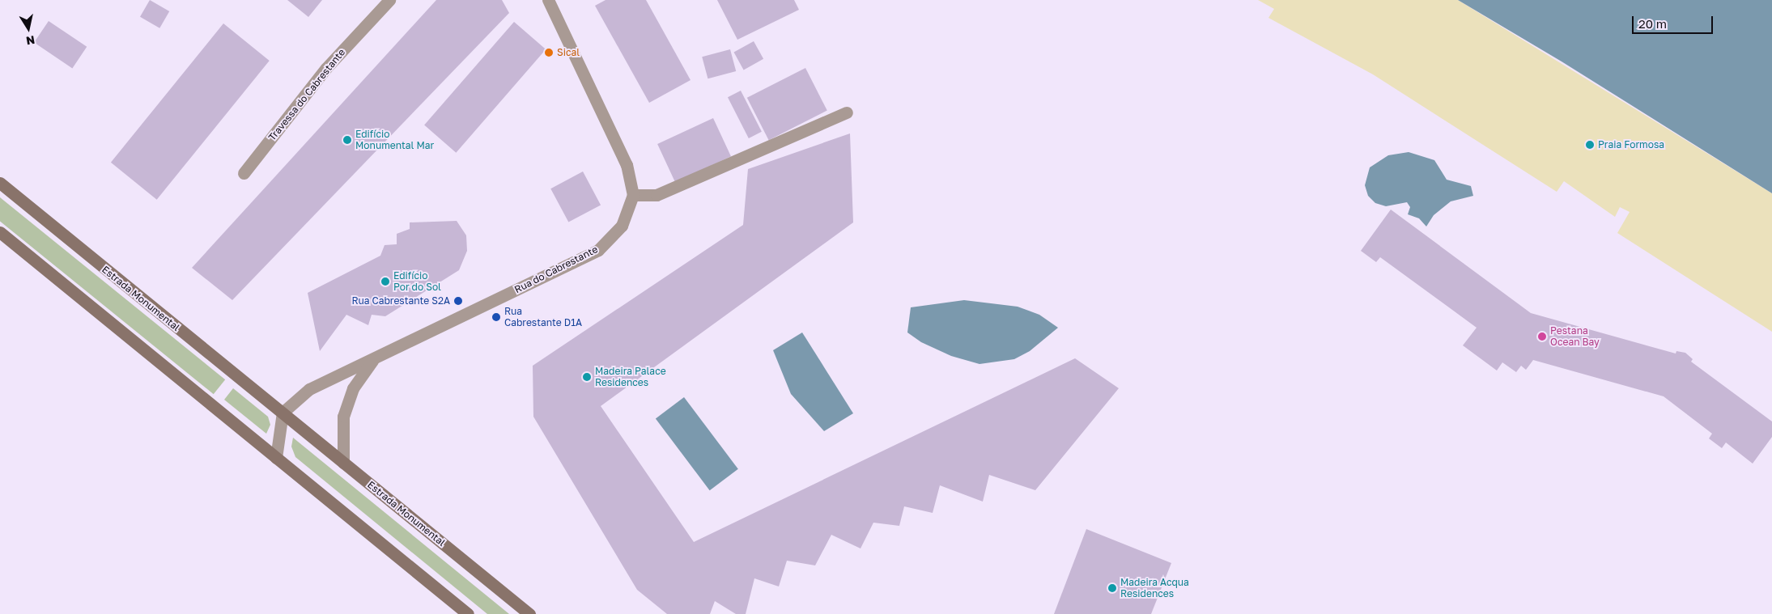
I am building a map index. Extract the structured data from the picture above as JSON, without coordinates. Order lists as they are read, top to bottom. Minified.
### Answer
{"streets":{"main road":["Estrada Monumental"],"street":["Travessa do Cabrestante","Rua do Cabrestante"]},"crossings":[["Rua do Cabrestante","Estrada Monumental"]],"places":["Sical","Edifício Monumental Mar","Praia Formosa","Edifício Por do Sol","Rua Cabrestante S2A","Rua Cabrestante D1A","Pestana Ocean Bay","Madeira Palace Residences","Madeira Acqua Residences"],"scale_bar":"20 m","north":"bottom"}
